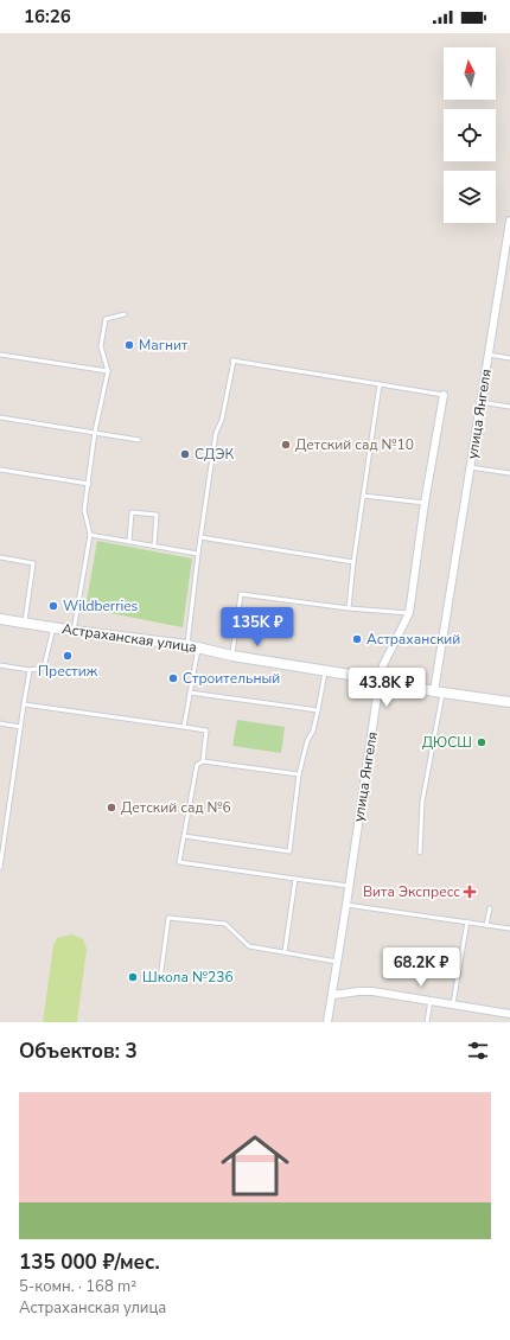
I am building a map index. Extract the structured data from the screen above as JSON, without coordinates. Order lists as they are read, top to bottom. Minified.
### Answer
{"streets":{"street":["улица Янгеля","Астраханская улица"]},"crossings":[["улица Янгеля","Астраханская улица"]],"places":{"other":["Магнит","Детский сад №10","СДЭК","Wildberries","Астраханский","Престиж","Строительный","ДЮСШ","Детский сад №6","Школа №236"],"health":["Вита Экспресс"]},"north":"top","page":{"status":"16:26","price":["135K ₽","43.8K ₽","68.2K ₽"],"heading":"Объектов: 3","list":[{"name":"135 000 ₽/мес.","note":"5-комн. · 168 m² · Астраханская улица"}]}}
